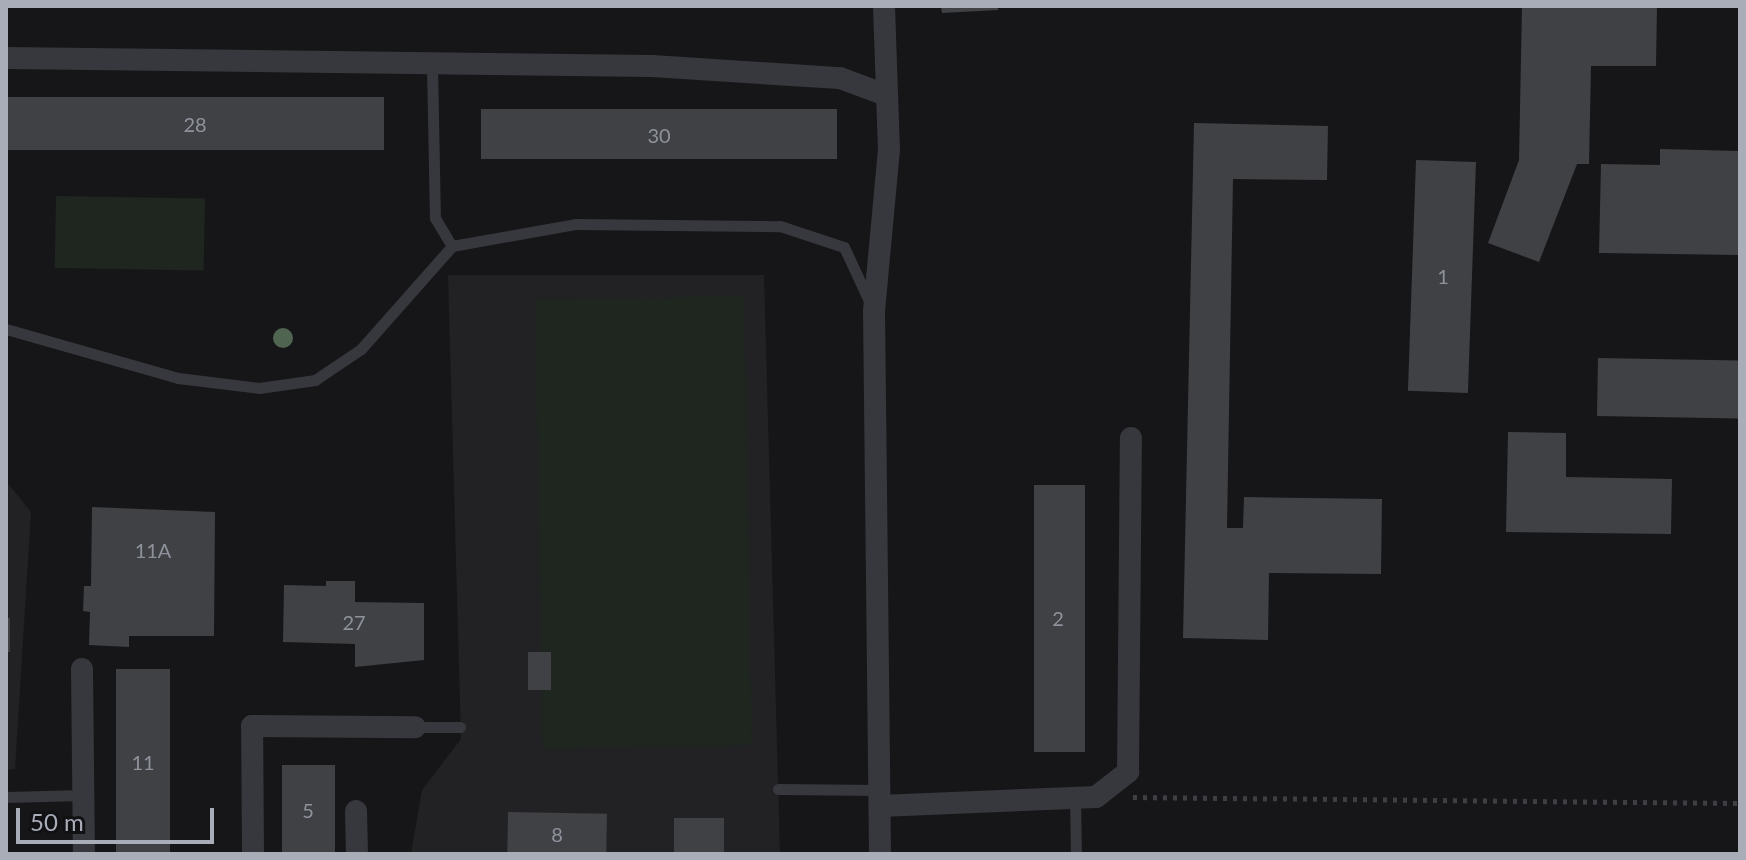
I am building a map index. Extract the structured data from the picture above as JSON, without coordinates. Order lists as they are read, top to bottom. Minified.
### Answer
{"house_numbers":["28","30","1","11А","2","27","11","5","8"],"scale_bar":"50 m"}
